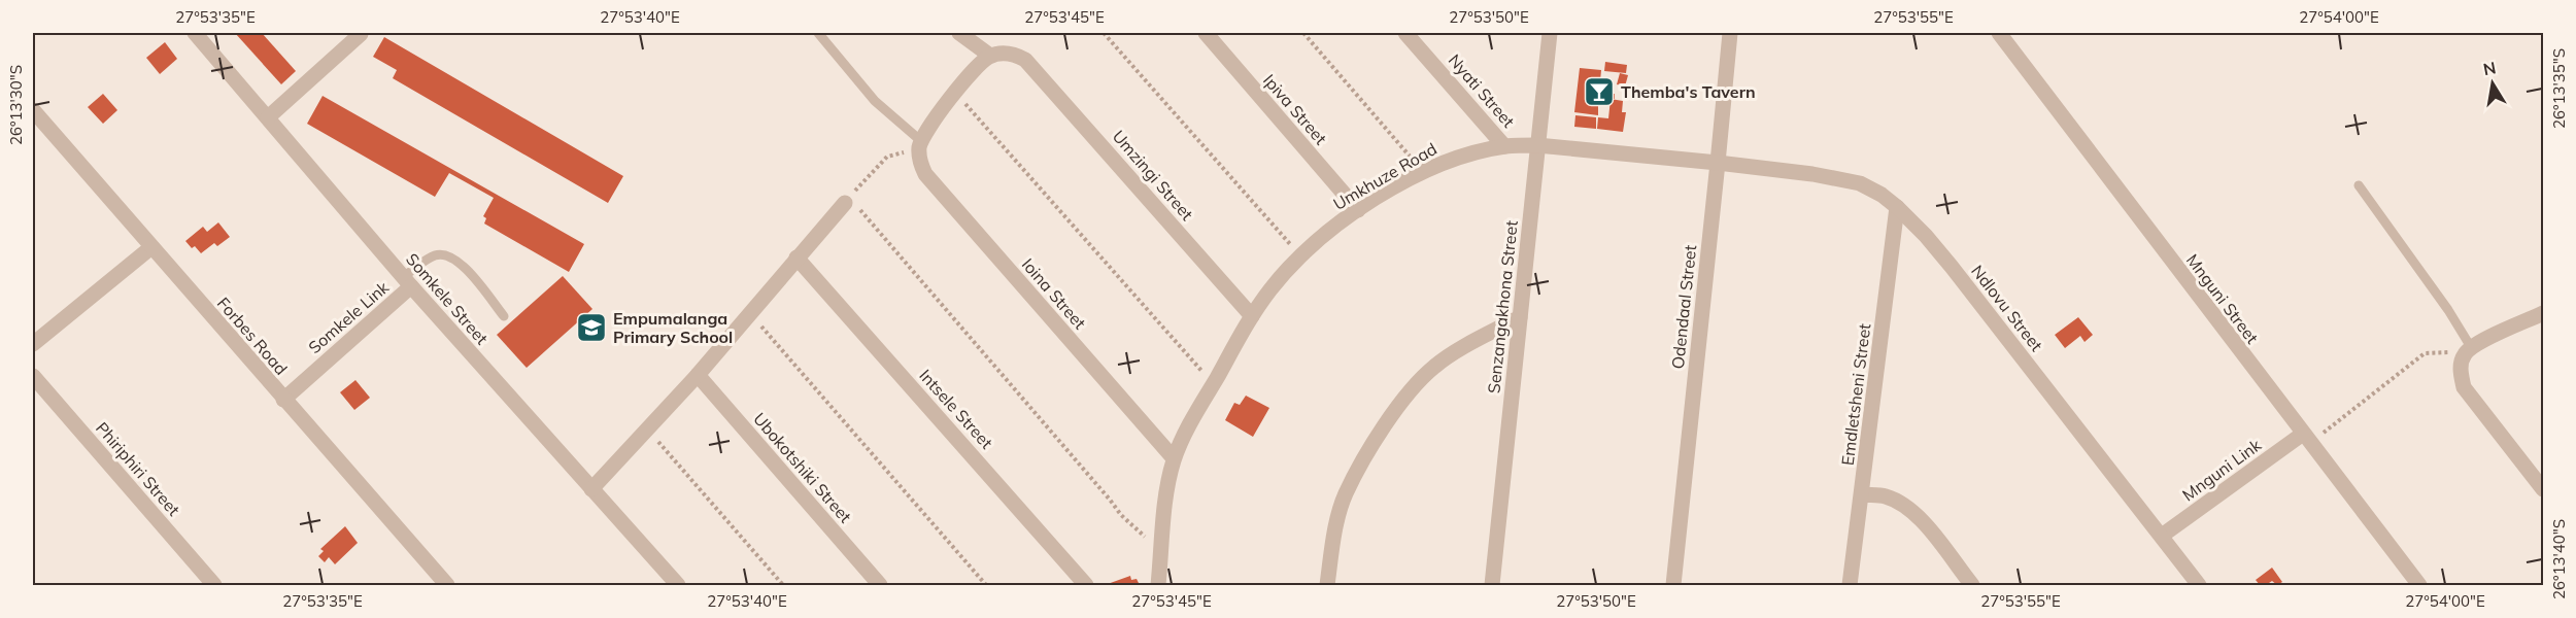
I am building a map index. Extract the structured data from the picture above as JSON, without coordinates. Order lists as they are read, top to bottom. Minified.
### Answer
{"streets":{"street":["Nyati Street","Ipiva Street","Umzingi Street","Umkhuze Road","Ioina Street","Somkele Street","Mnguni Street","Senzangakhona Street","Odendaal Street","Ndlovu Street","Somkele Link","Forbes Road","Emdletsheni Street","Intsele Street","Ubokotshiki Street","Phiriphiri Street","Mnguni Link"]},"crossings":[["Nyati Street","Umkhuze Road"],["Ipiva Street","Umkhuze Road"],["Umzingi Street","Umkhuze Road"],["Umkhuze Road","Ioina Street"],["Umkhuze Road","Senzangakhona Street"],["Umkhuze Road","Odendaal Street"],["Umkhuze Road","Ndlovu Street"],["Somkele Street","Somkele Link"],["Mnguni Street","Mnguni Link"],["Odendaal Street","Ndlovu Street"],["Ndlovu Street","Emdletsheni Street"],["Ndlovu Street","Mnguni Link"],["Somkele Link","Forbes Road"]],"places":{"bar":["Themba's Tavern"],"school or university":["Empumalanga Primary School"]},"north":"top","coordinates":["27°53'35\"E","27°53'40\"E","27°53'45\"E","27°53'50\"E","27°53'55\"E","27°54'00\"E","26°13'35\"S","26°13'30\"S","26°13'40\"S"]}
